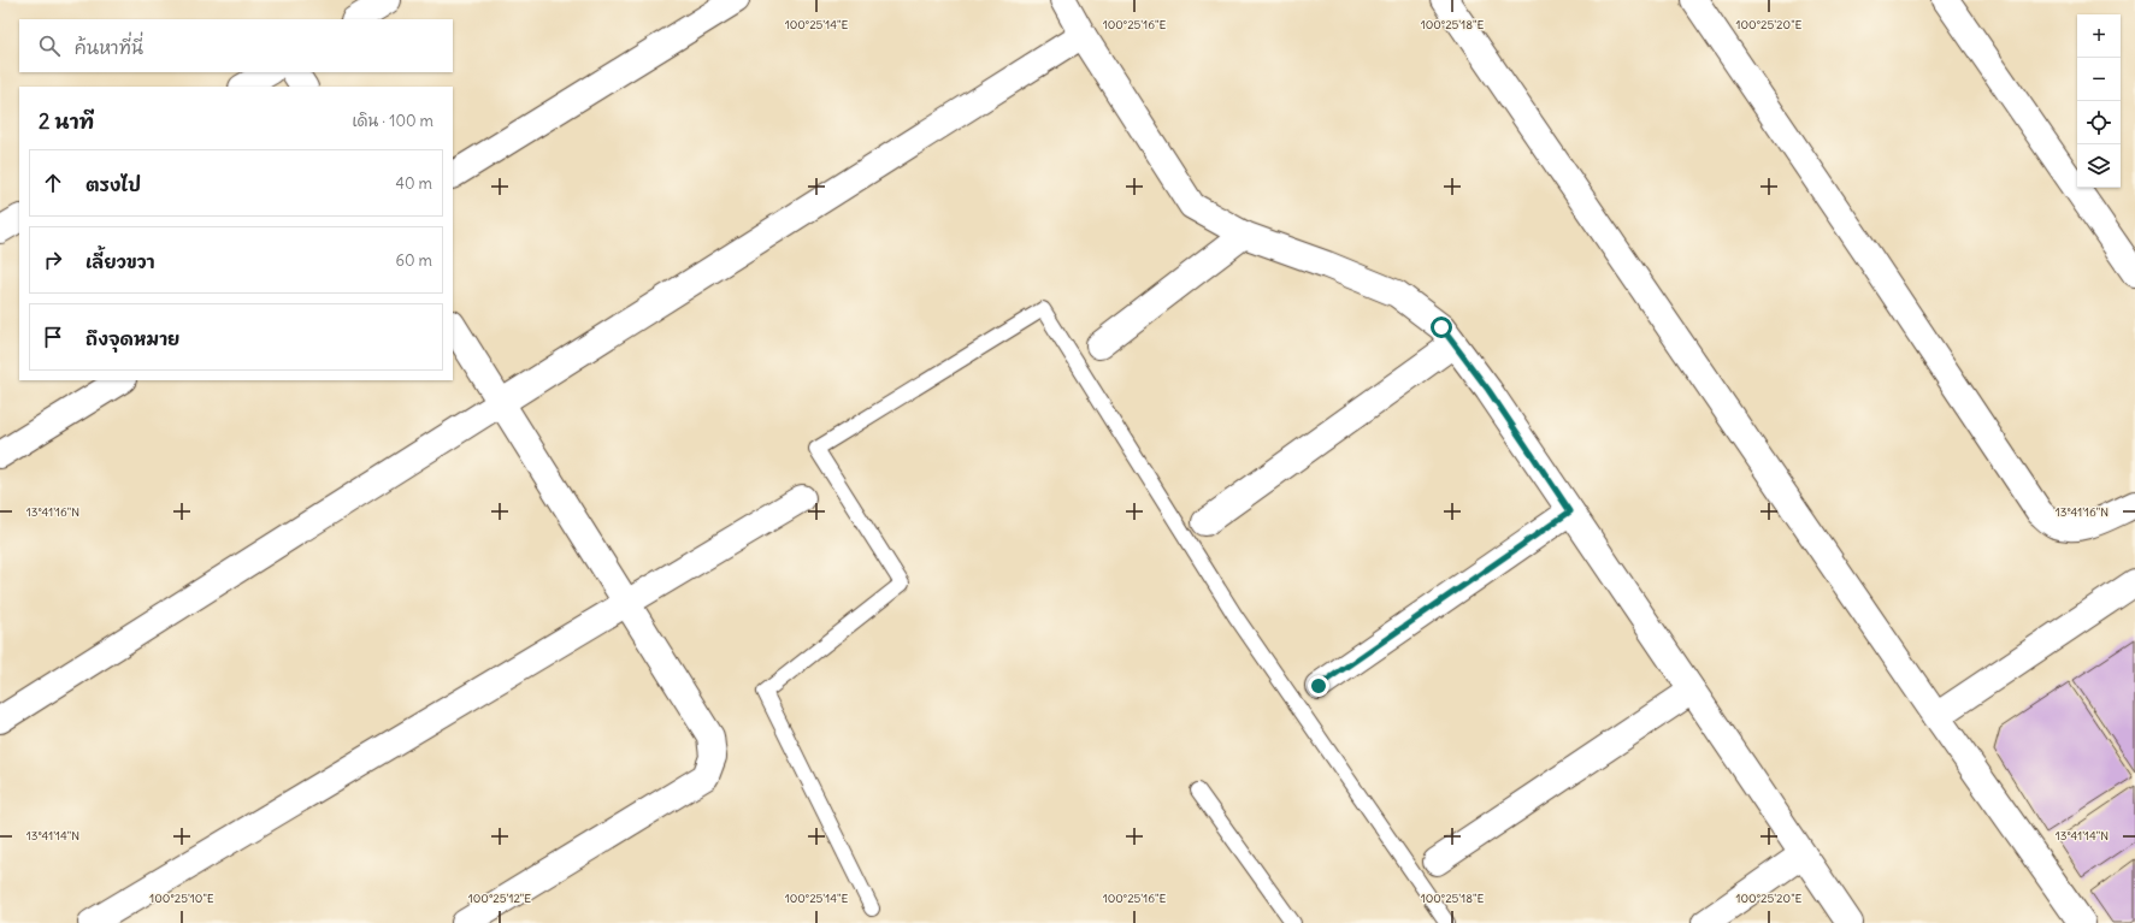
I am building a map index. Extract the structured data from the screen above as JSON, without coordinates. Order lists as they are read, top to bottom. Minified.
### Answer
{"page":{"map_buttons":["+","−"],"search":"ค้นหาที่นี่","heading":["2 นาที","เดิน · 100 m"],"list":[["ตรงไป","40 m"],["เลี้ยวขวา","60 m"],"ถึงจุดหมาย"]},"coordinates":["100°25'14\"E","100°25'16\"E","100°25'18\"E","100°25'20\"E","13°41'16\"N","13°41'14\"N","100°25'10\"E","100°25'12\"E"]}
